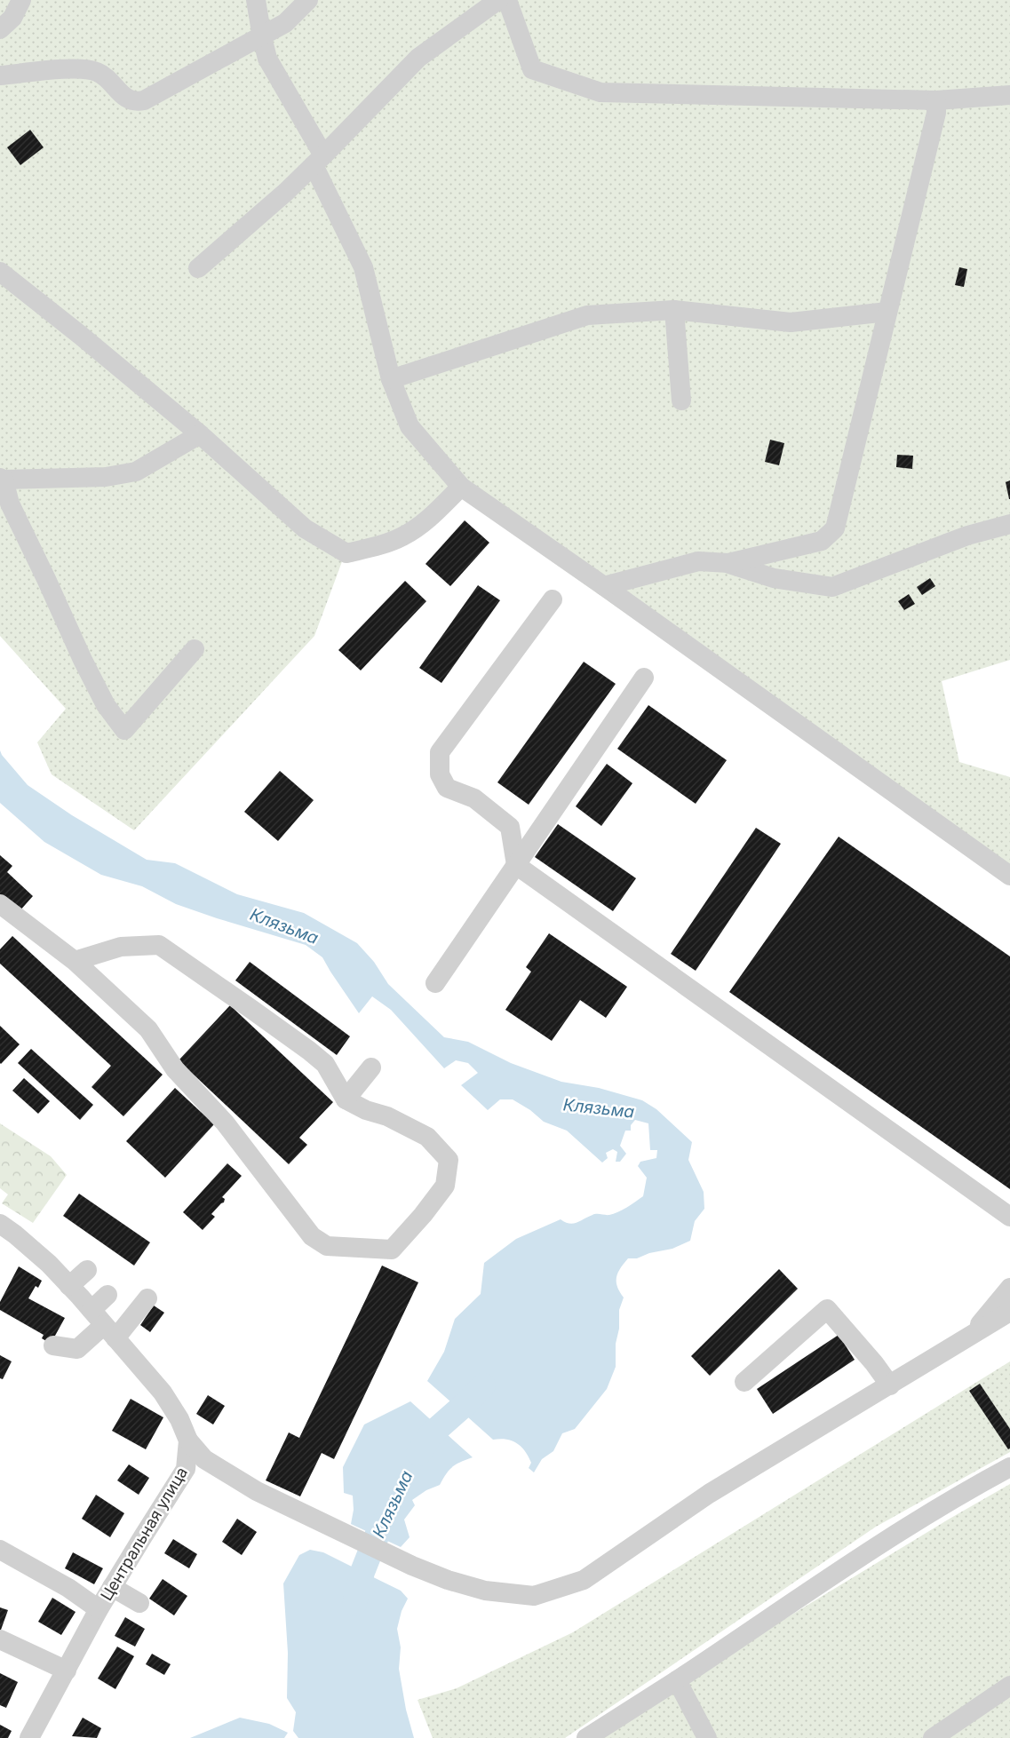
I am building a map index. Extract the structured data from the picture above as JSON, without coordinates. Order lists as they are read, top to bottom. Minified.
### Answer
{"streets":{"street":["Центральная улица"]},"water":["Клязьма"]}
